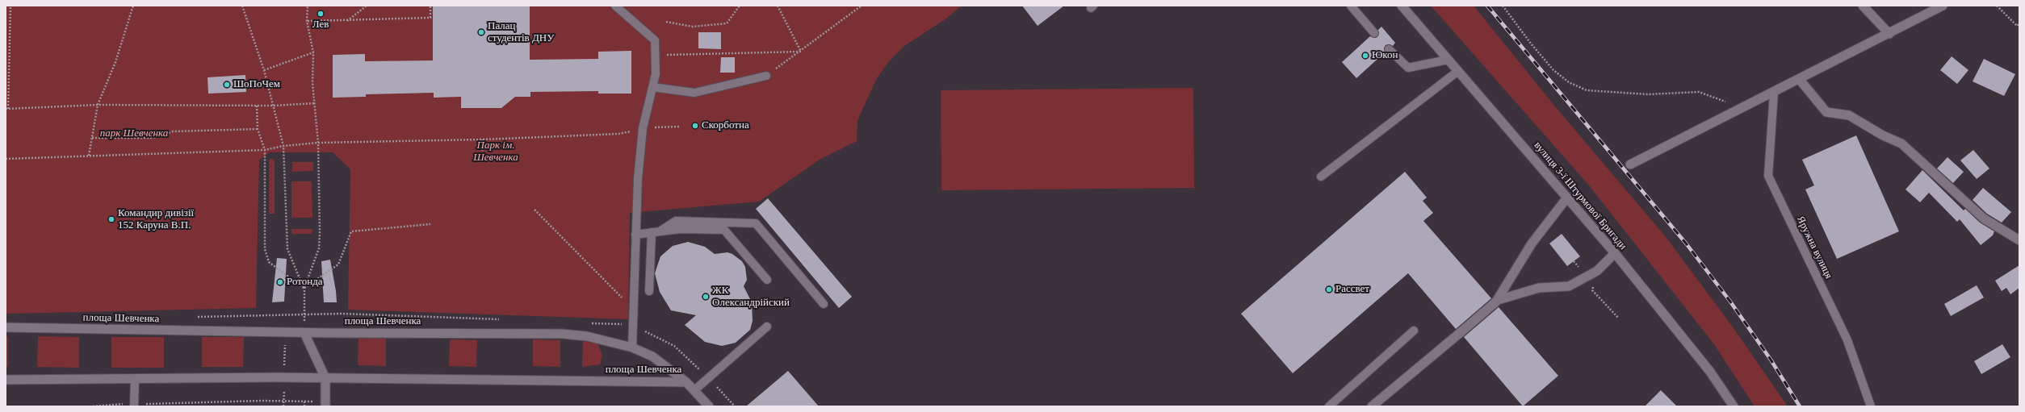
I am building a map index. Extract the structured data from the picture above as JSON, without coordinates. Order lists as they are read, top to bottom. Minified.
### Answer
{"streets":{"street":["вулиця 3-ї Штурмової Бригади","площа Шевченка"],"lane":["Яружна вулиця"]},"parks":["парк Шевченка","Парк iм. Шевченка"],"places":["Лев","Палац студентів ДНУ","Юкон","ШоПоЧем","Скорботна","Командир дивізії 152 Каруна В.П.","Ротонда","Рассвет","ЖК Олександрійский"]}
